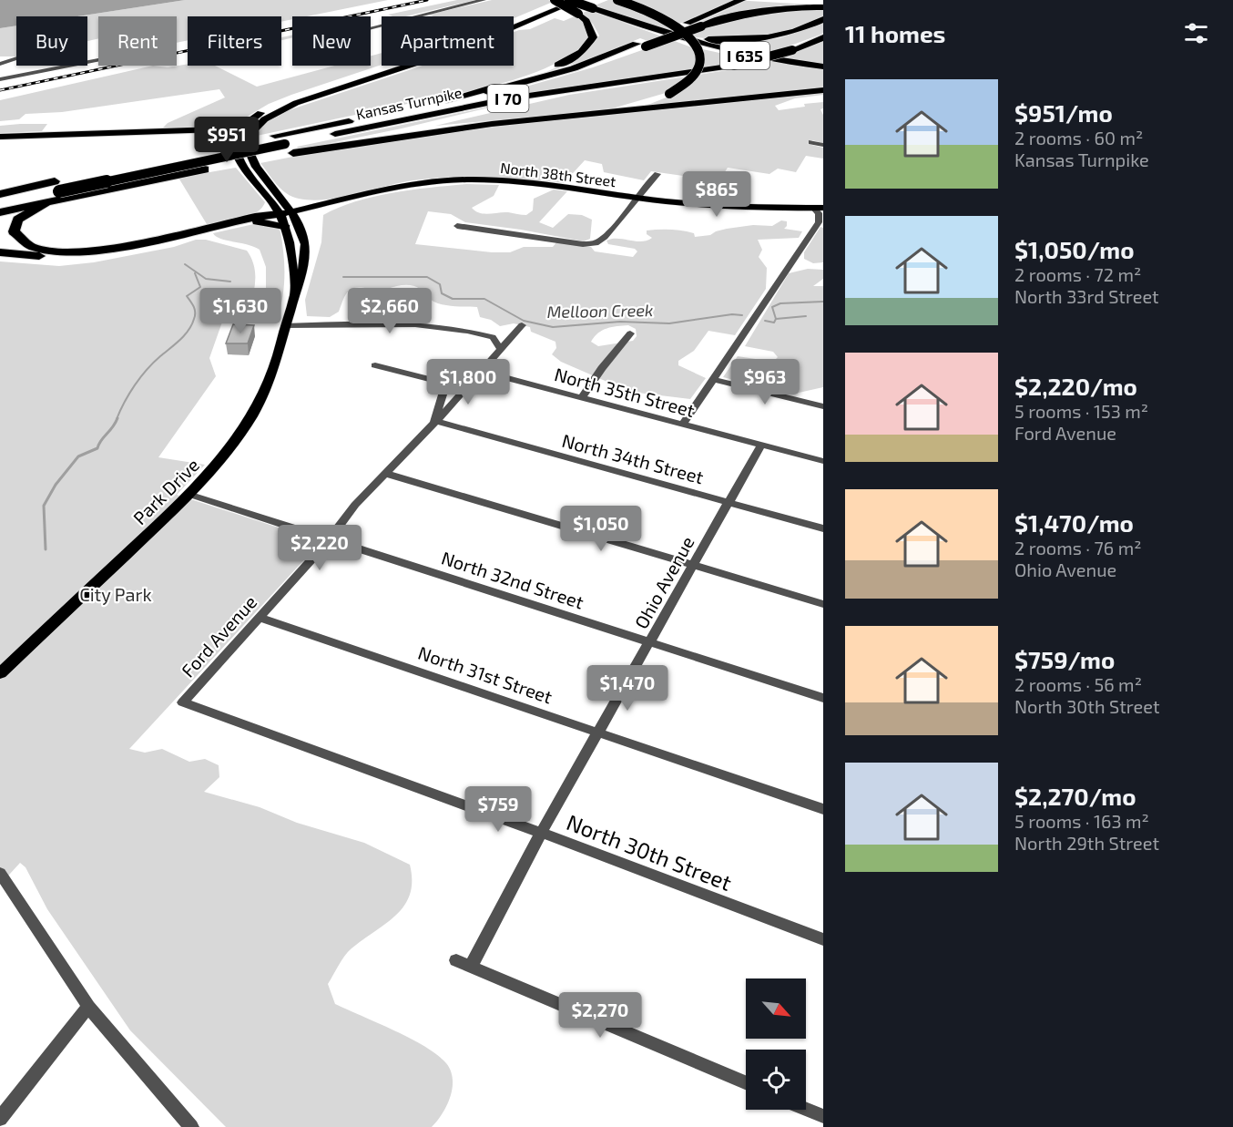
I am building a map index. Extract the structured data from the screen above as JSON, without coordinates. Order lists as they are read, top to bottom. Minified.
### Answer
{"streets":{"highway":["I 635","I 70","Kansas Turnpike"],"main road":["North 38th Street","Park Drive"],"street":["North 35th Street","North 34th Street","North 32nd Street","Ohio Avenue","Ford Avenue","North 31st Street","North 30th Street"]},"crossings":[["North 38th Street","Park Drive"],["North 35th Street","Ohio Avenue"],["North 35th Street","Ford Avenue"],["North 34th Street","Ohio Avenue"],["North 34th Street","Ford Avenue"],["Park Drive","North 32nd Street"],["North 32nd Street","Ohio Avenue"],["North 32nd Street","Ford Avenue"],["Ohio Avenue","North 31st Street"],["Ohio Avenue","North 30th Street"],["Ford Avenue","North 31st Street"],["Ford Avenue","North 30th Street"]],"water":["Melloon Creek"],"parks":["City Park"],"north":"bottom right","page":{"heading":"11 homes","chip":["Buy","Rent","Filters","New","Apartment"],"list":[{"name":"$951/mo","note":"2 rooms · 60 m² · Kansas Turnpike"},{"name":"$1,050/mo","note":"2 rooms · 72 m² · North 33rd Street"},{"name":"$2,220/mo","note":"5 rooms · 153 m² · Ford Avenue"},{"name":"$1,470/mo","note":"2 rooms · 76 m² · Ohio Avenue"},{"name":"$759/mo","note":"2 rooms · 56 m² · North 30th Street"},{"name":"$2,270/mo","note":"5 rooms · 163 m² · North 29th Street"}],"price":["$951","$865","$1,630","$2,660","$1,800","$963","$1,050","$2,220","$1,470","$759","$2,270"]}}
